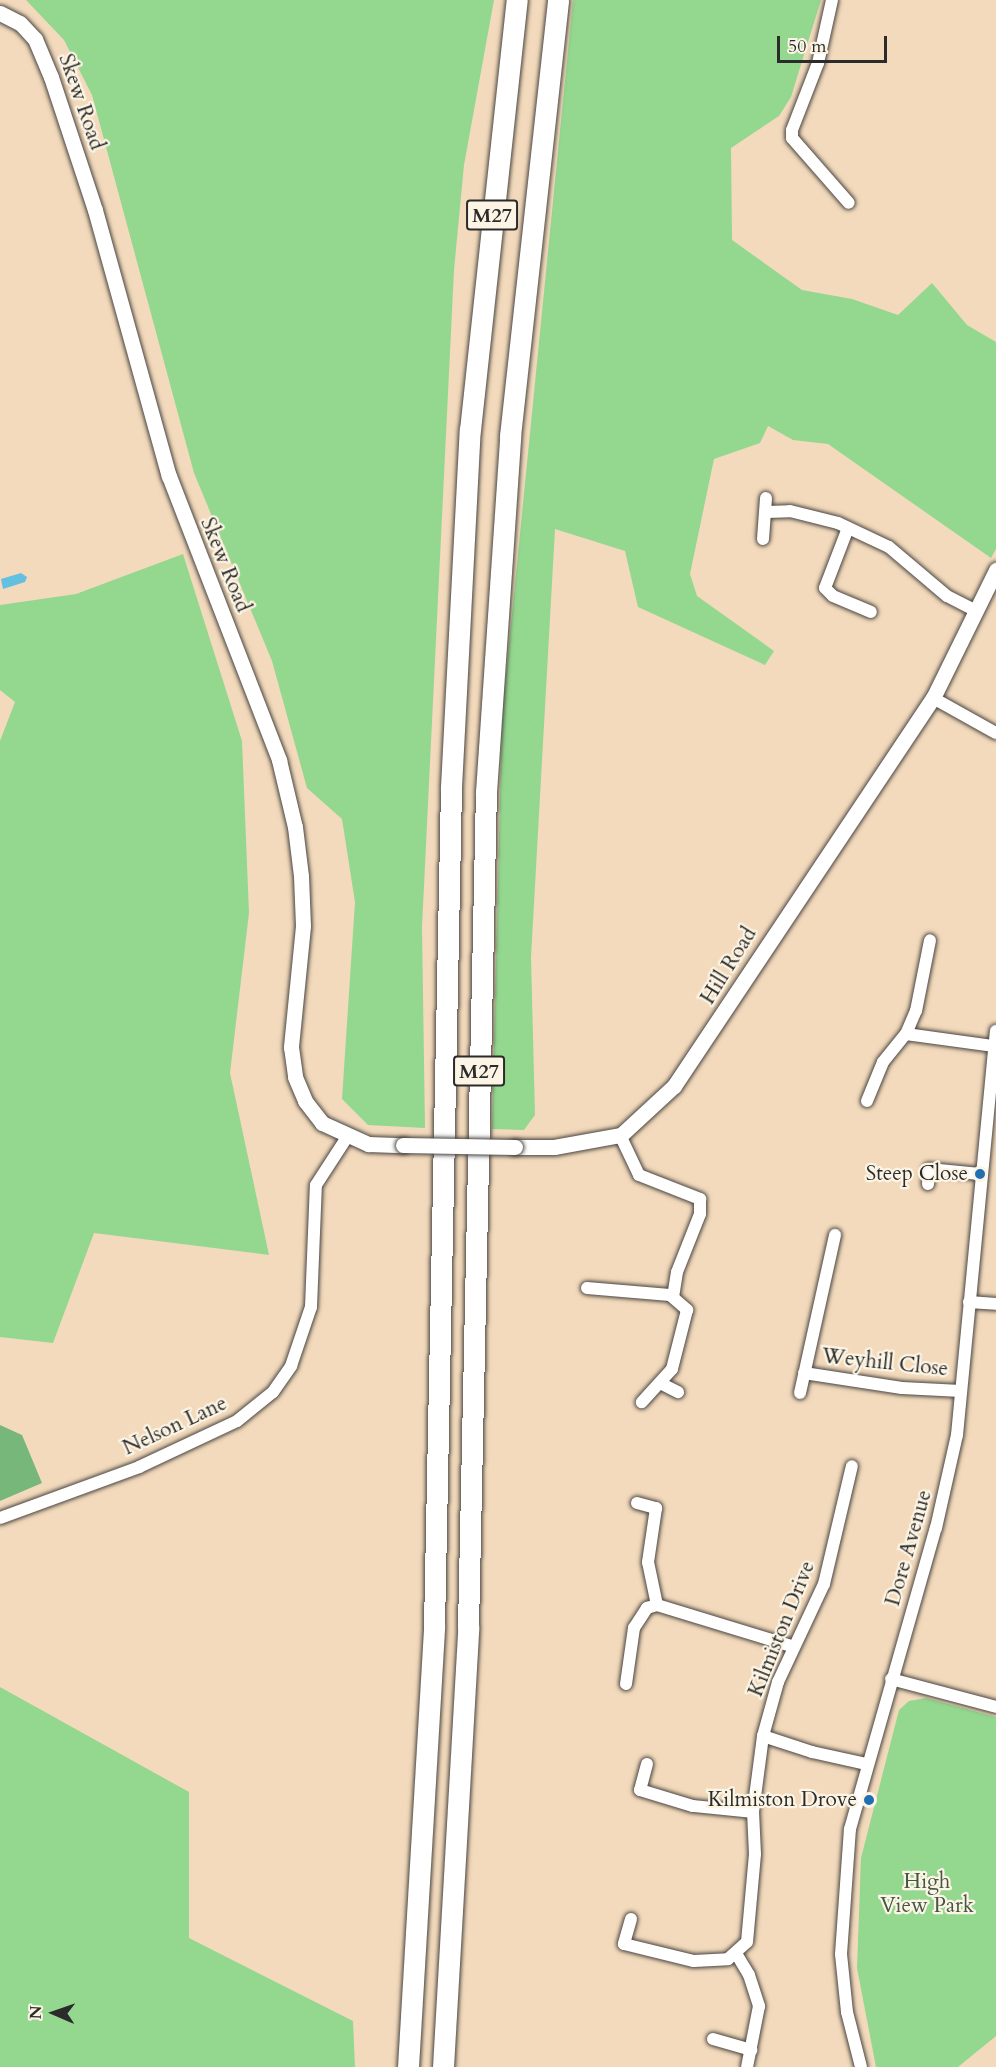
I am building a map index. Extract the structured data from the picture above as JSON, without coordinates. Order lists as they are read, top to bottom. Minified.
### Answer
{"streets":{"highway":["M27"],"street":["Skew Road","Hill Road","Weyhill Close","Nelson Lane","Dore Avenue","Kilmiston Drive"]},"crossings":[["Skew Road","Hill Road"],["Skew Road","Nelson Lane"],["Hill Road","Nelson Lane"],["Weyhill Close","Dore Avenue"]],"parks":["High View Park"],"places":["Steep Close","Kilmiston Drove"],"scale_bar":"50 m","north":"left"}
